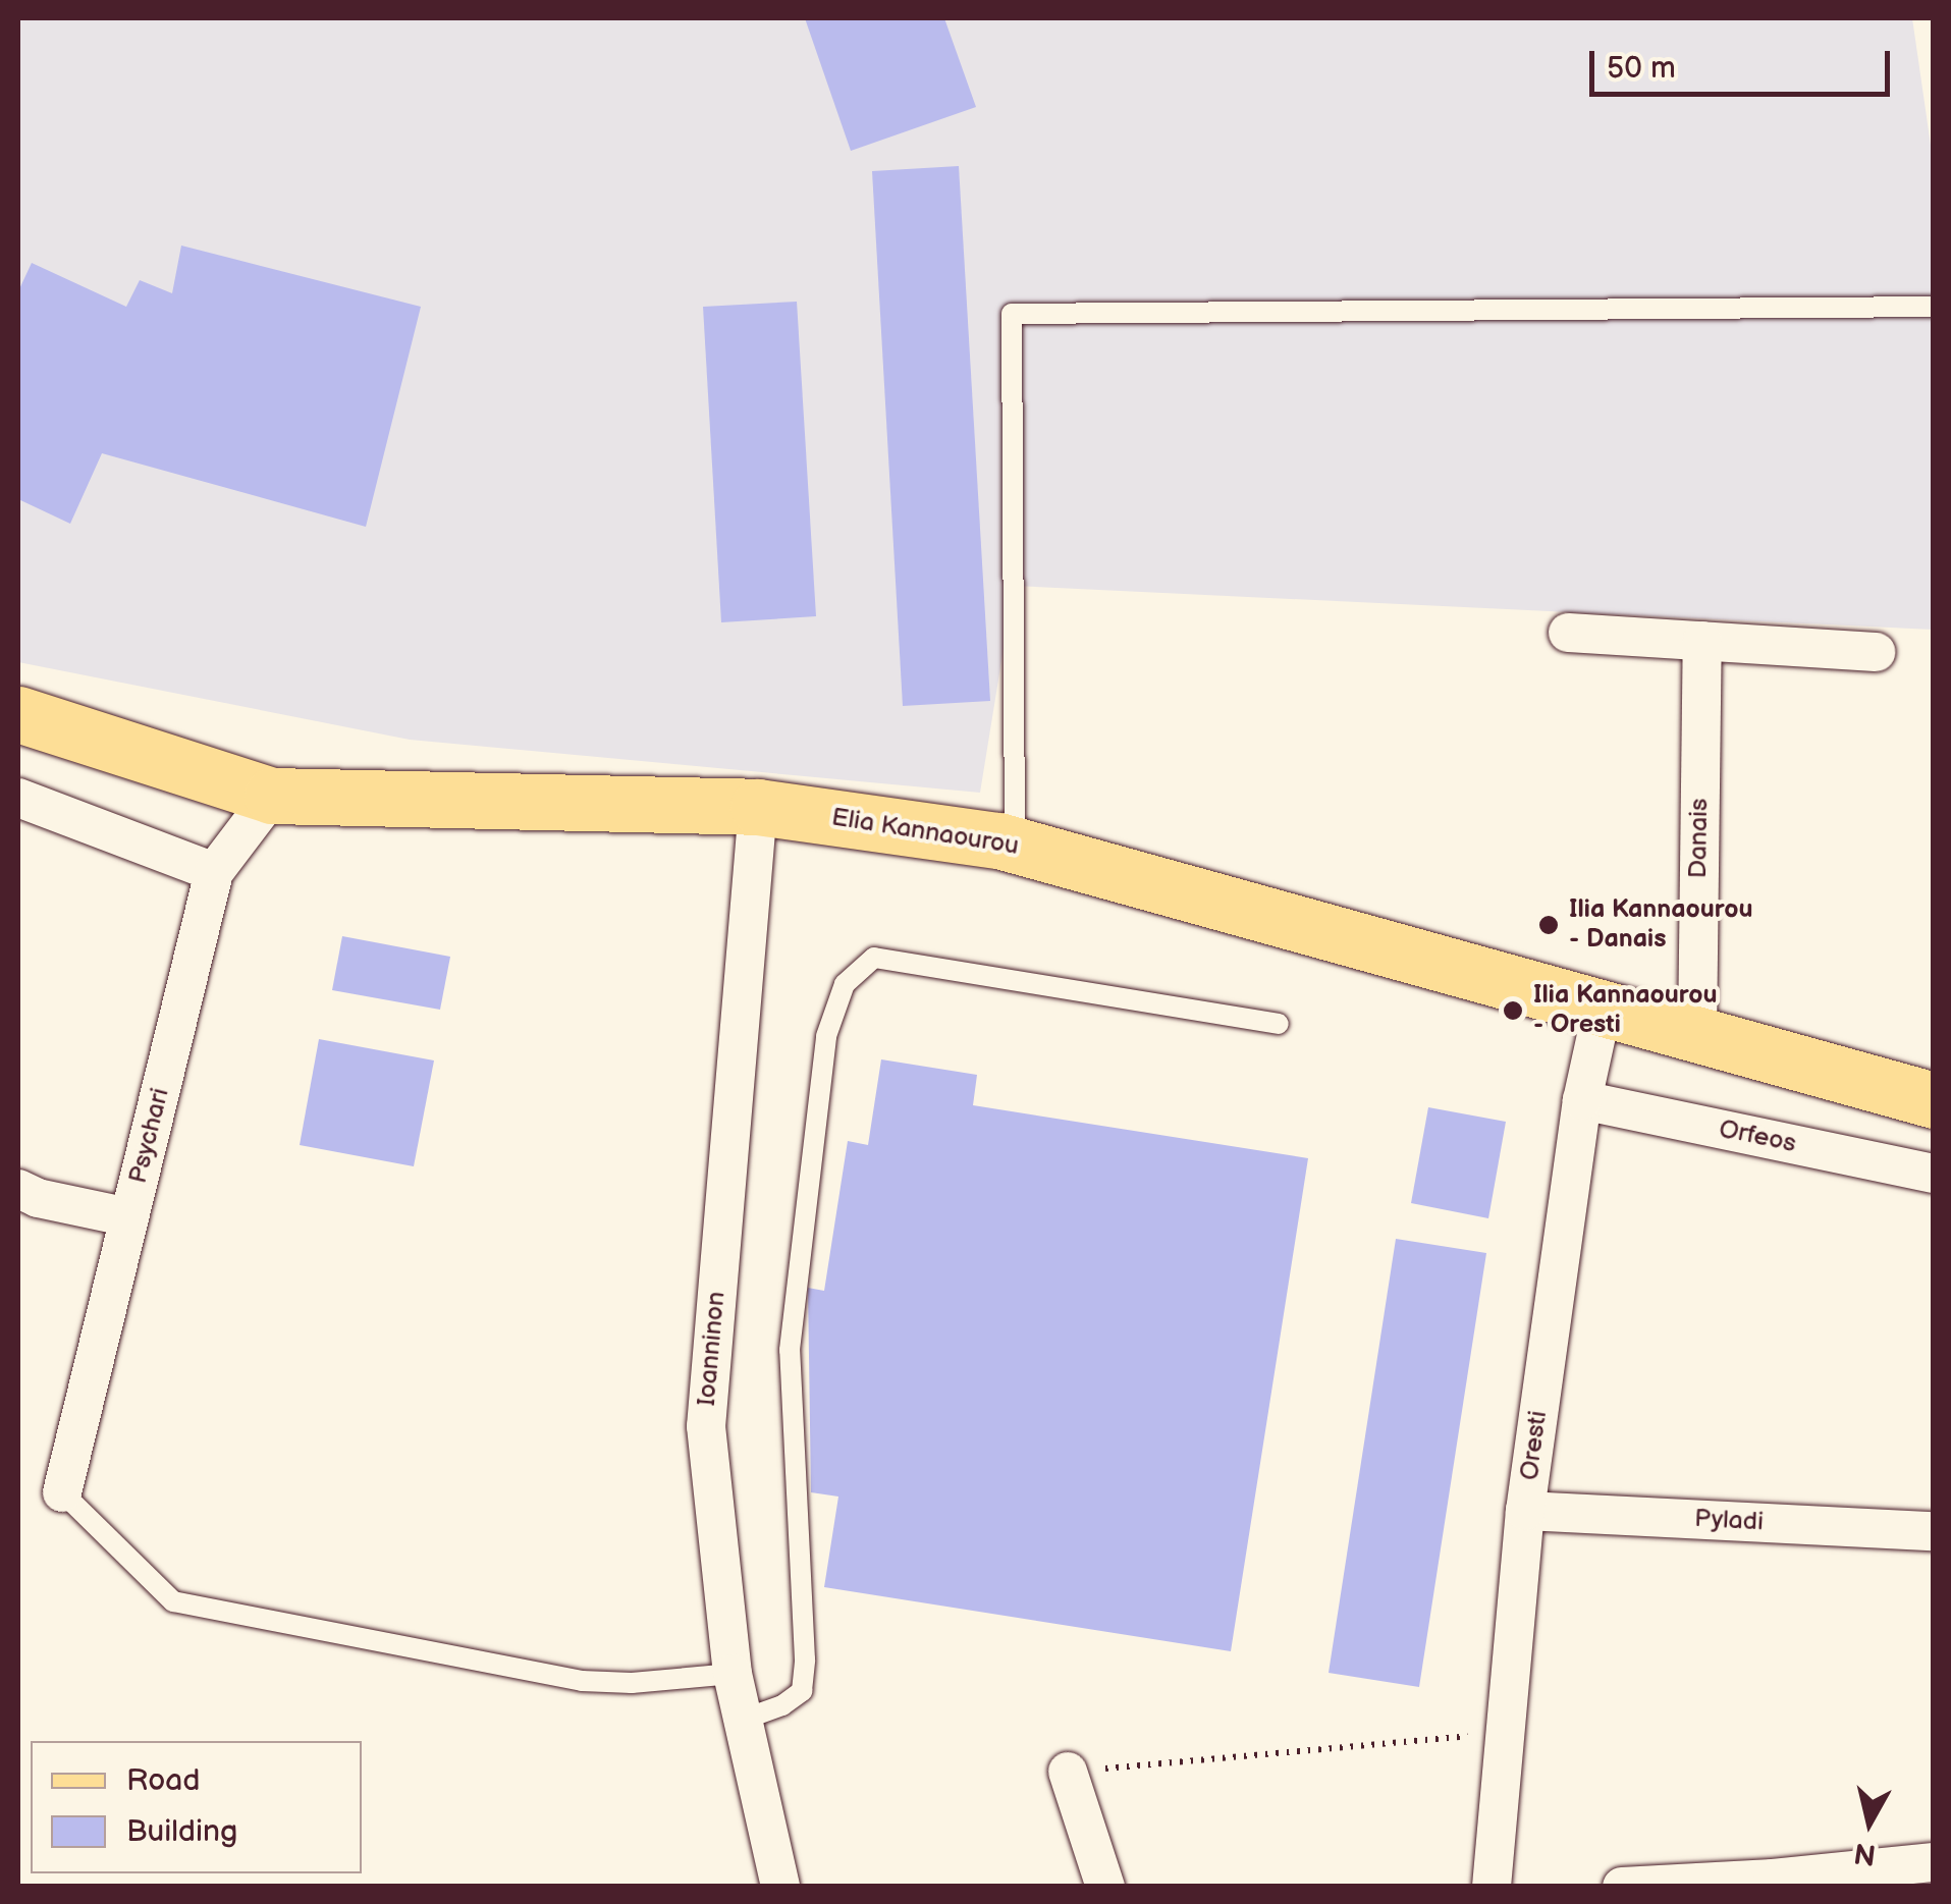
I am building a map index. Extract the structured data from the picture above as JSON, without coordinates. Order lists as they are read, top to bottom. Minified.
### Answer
{"streets":{"main road":["Elia Kannaourou"],"street":["Danais","Psychari","Orfeos","Ioanninon","Oresti","Pyladi"]},"crossings":[["Elia Kannaourou","Danais"],["Elia Kannaourou","Psychari"],["Elia Kannaourou","Ioanninon"],["Elia Kannaourou","Oresti"],["Orfeos","Oresti"],["Oresti","Pyladi"]],"places":["Ilia Kannaourou - Danais","Ilia Kannaourou - Oresti"],"legend":["Road","Building"],"scale_bar":"50 m","north":"bottom"}
